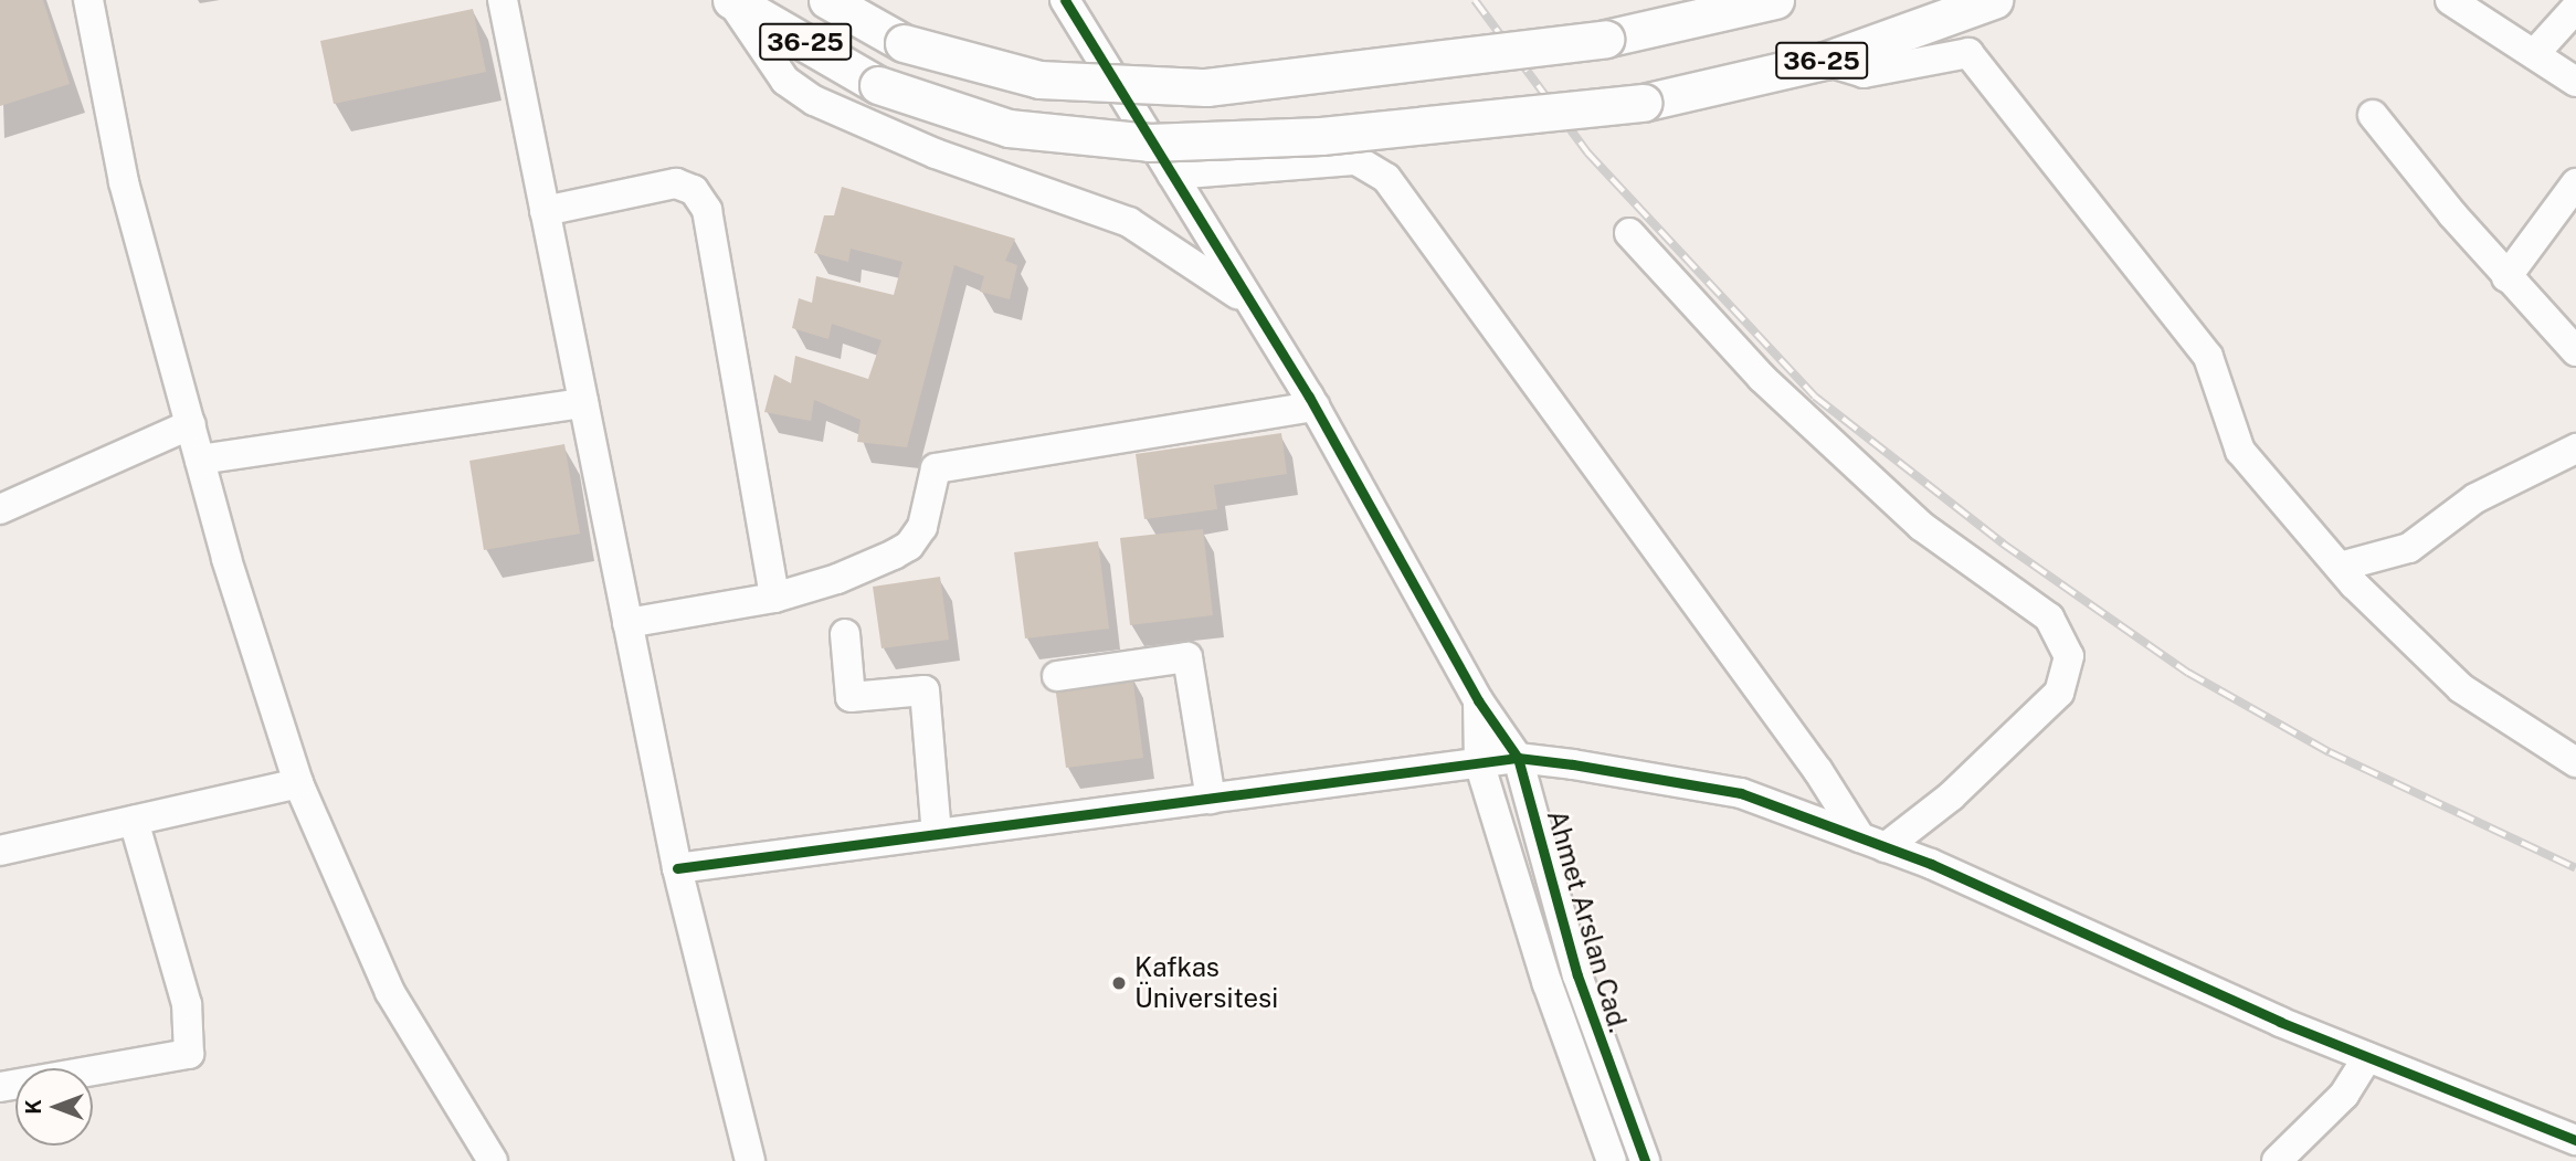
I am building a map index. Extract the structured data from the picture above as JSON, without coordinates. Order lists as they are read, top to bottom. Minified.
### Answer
{"streets":{"main road":["36-25"],"street":["Ahmet Arslan Cad."]},"places":["Kafkas Üniversitesi"],"north":"left"}
